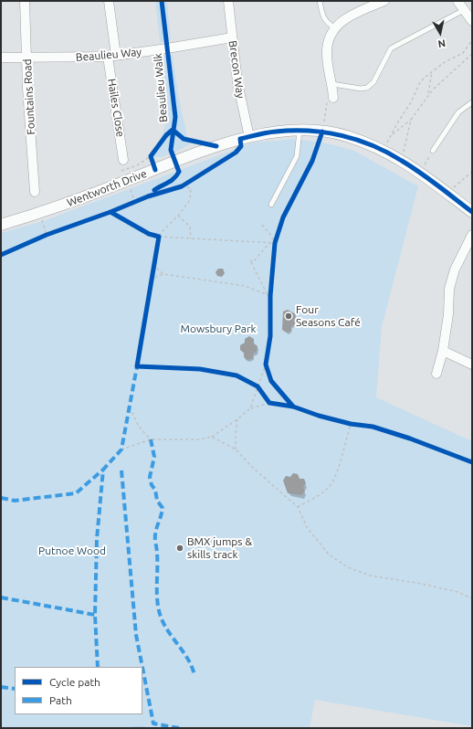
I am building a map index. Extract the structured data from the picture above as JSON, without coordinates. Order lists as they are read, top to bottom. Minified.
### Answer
{"streets":{"street":["Beaulieu Way","Brecon Way","Fountains Road","Hailes Close","Wentworth Drive"],"cycle path":["Beaulieu Walk"]},"crossings":[["Beaulieu Way","Brecon Way"],["Beaulieu Way","Fountains Road"],["Beaulieu Way","Hailes Close"],["Brecon Way","Wentworth Drive"]],"parks":["Mowsbury Park","Putnoe Wood"],"places":["Four Seasons Café","BMX jumps & skills track"],"legend":["Cycle path","Path"],"north":"bottom"}
